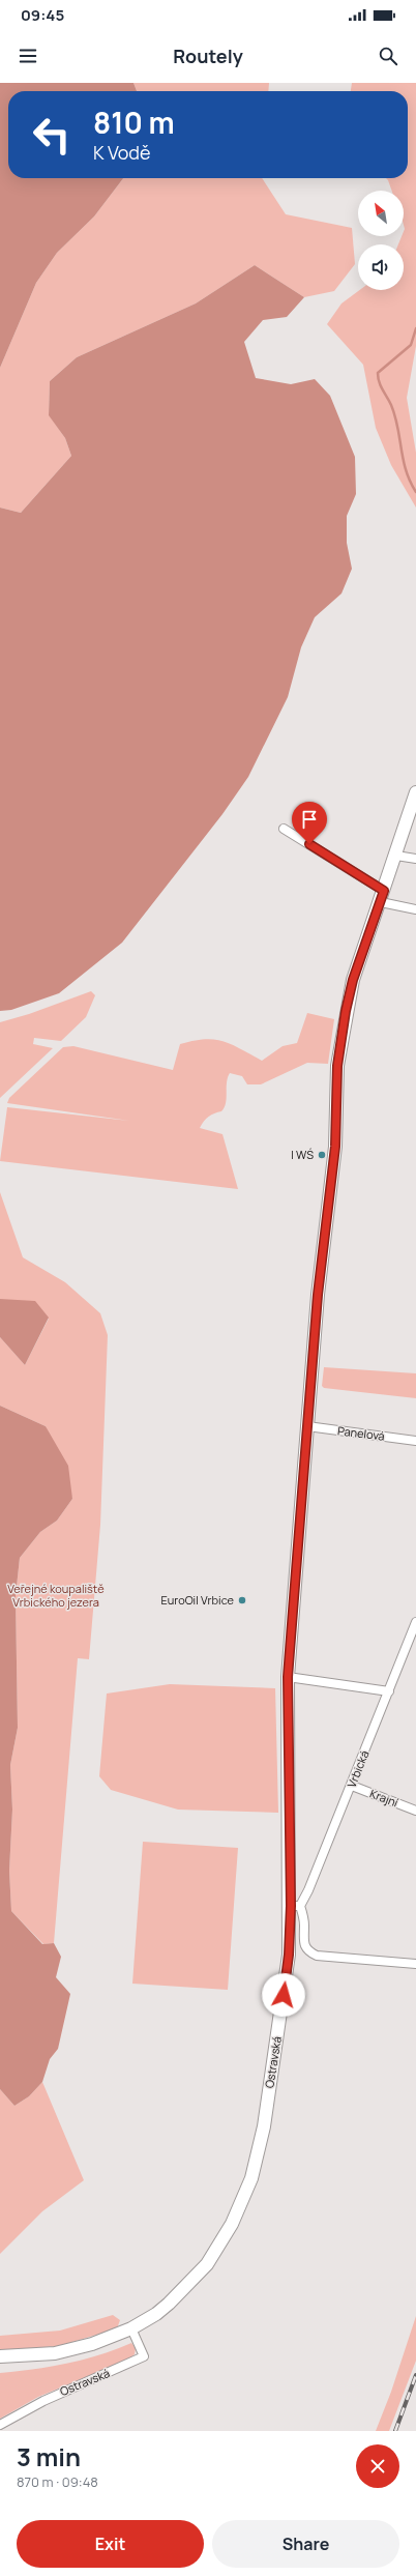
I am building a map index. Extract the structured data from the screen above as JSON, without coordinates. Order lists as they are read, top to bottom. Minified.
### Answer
{"streets":{"main road":["Ostravská"],"street":["Panelová","Vrbická","Krajní"]},"crossings":[["Panelová","Ostravská"],["Vrbická","Krajní"],["Vrbická","Ostravská"]],"parks":["Veřejné koupaliště Vrbického jezera"],"places":["I WŚ","EuroOil Vrbice"],"north":"top left","page":{"status":"09:45","header":"Routely","turn":["810 m","K Vodě"],"heading":["3 min","870 m · 09:48"],"buttons":["Exit","Share"]}}
